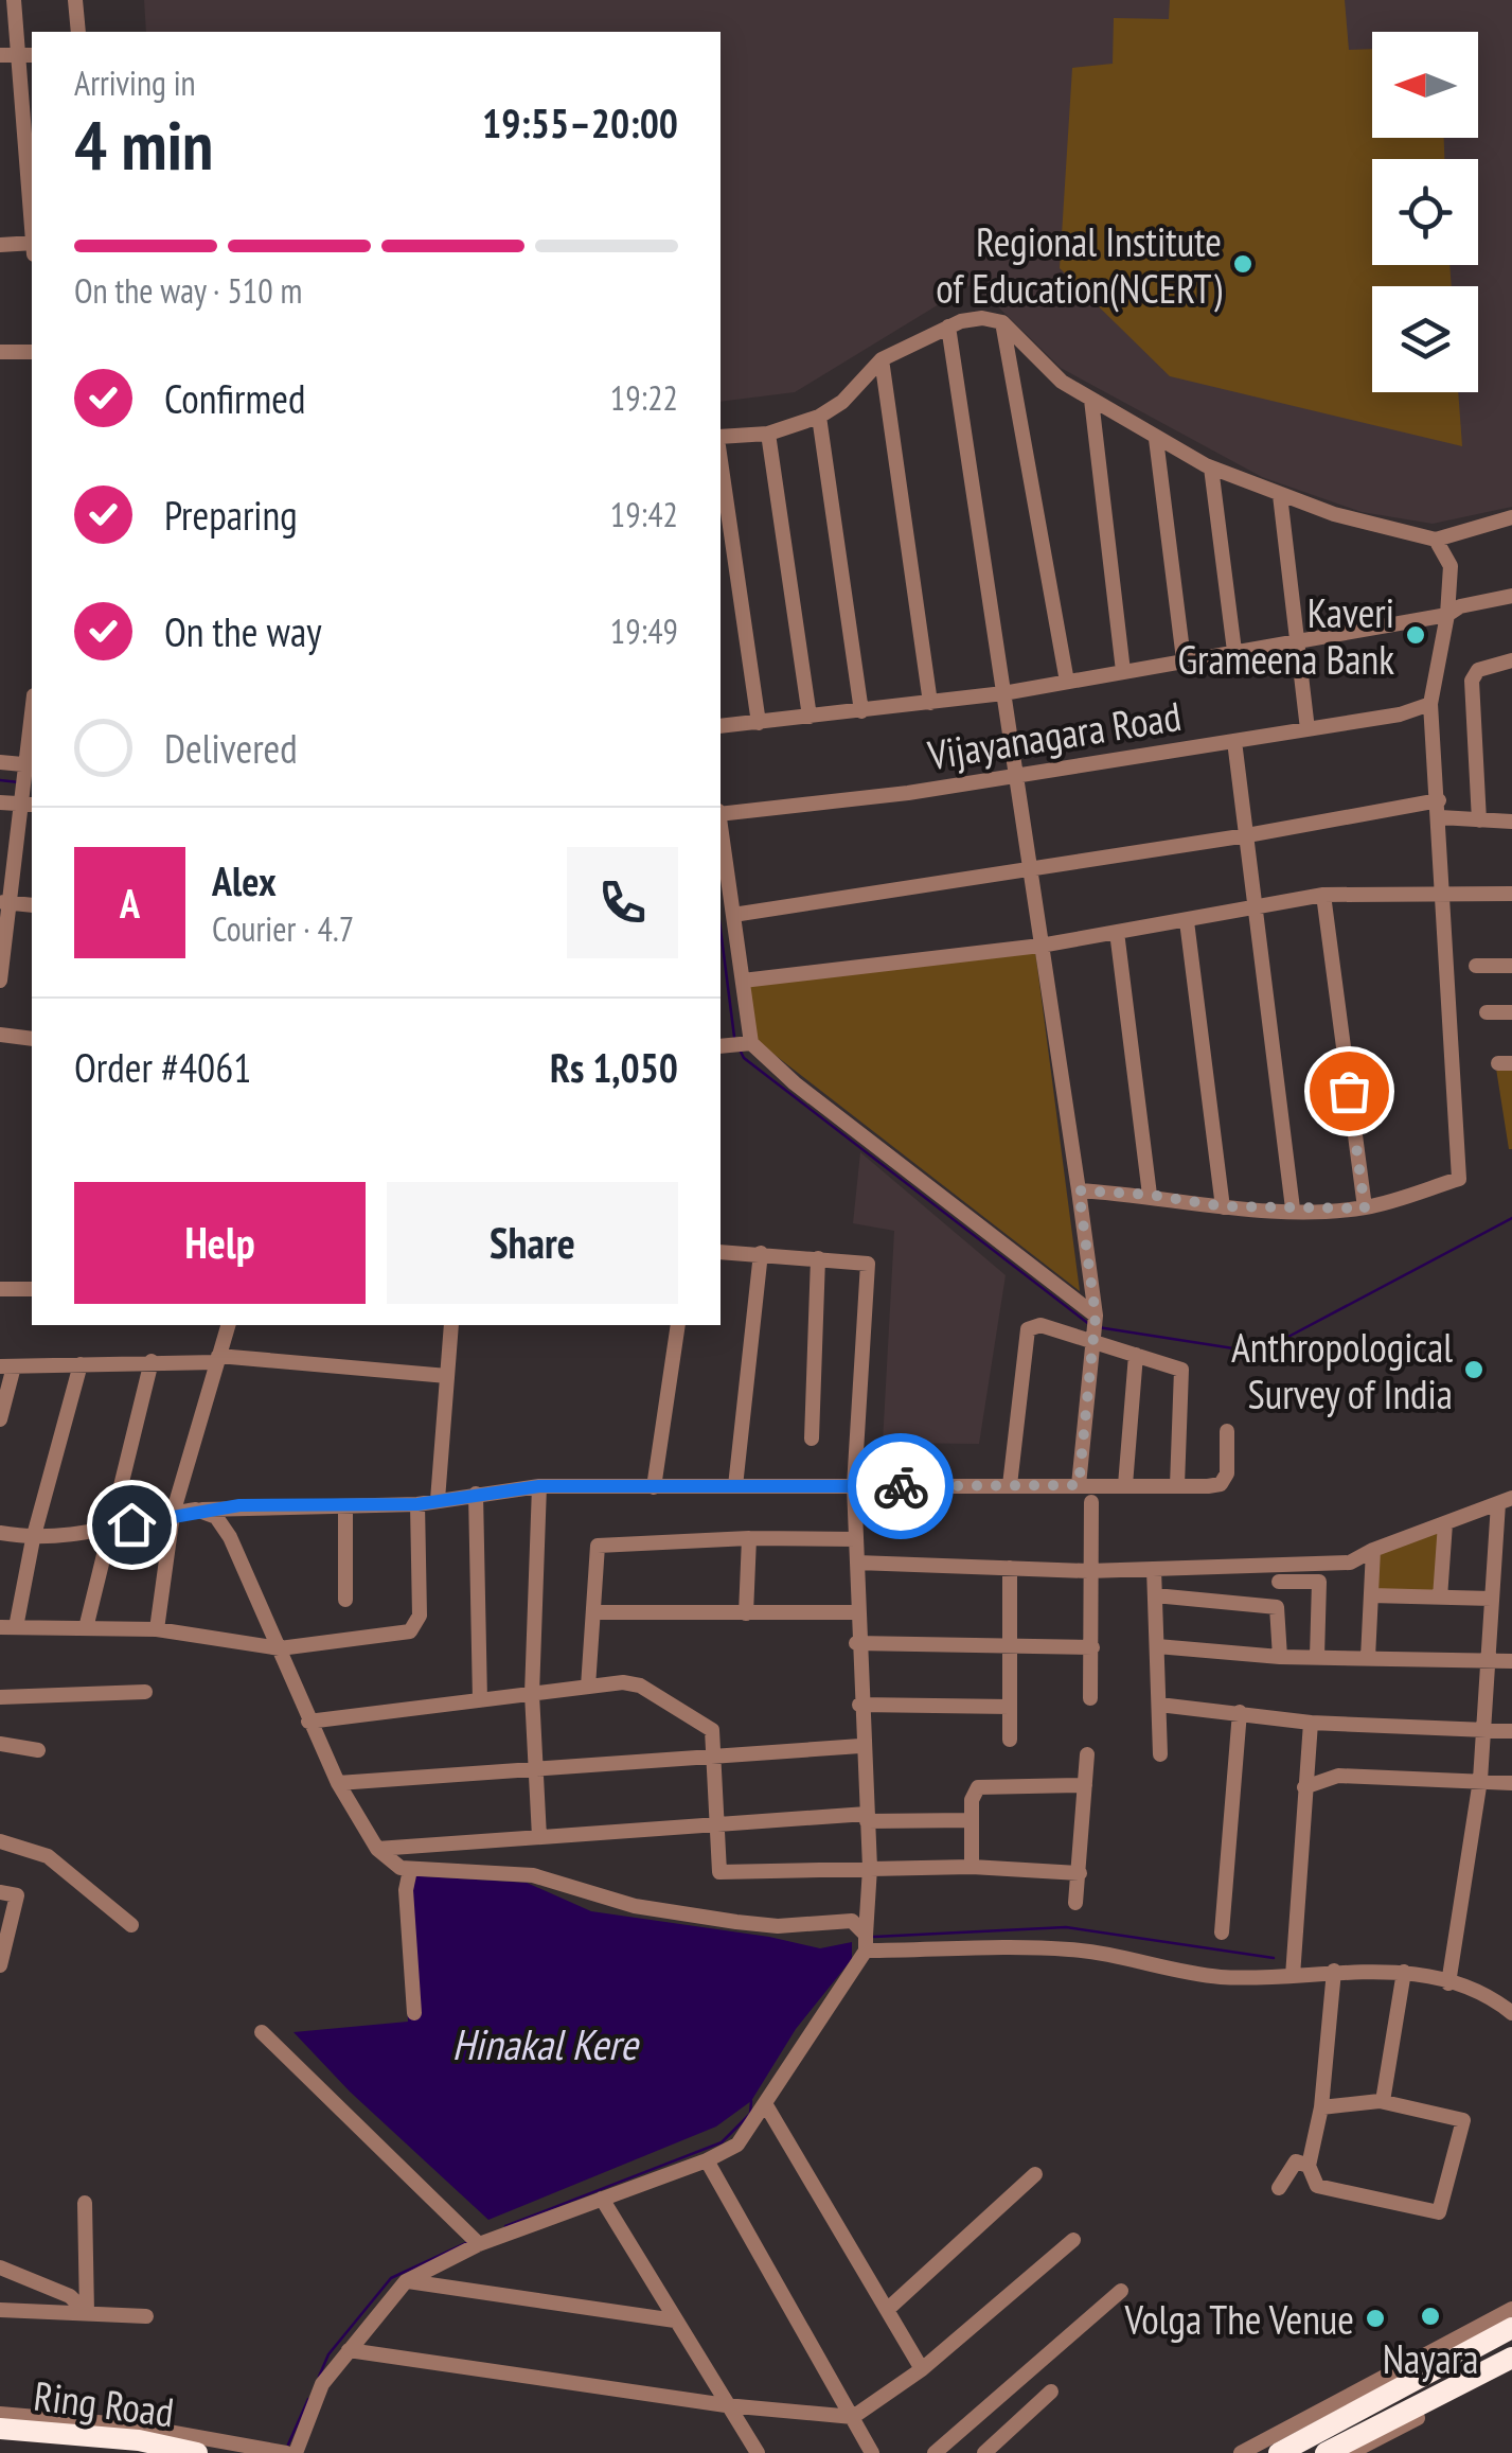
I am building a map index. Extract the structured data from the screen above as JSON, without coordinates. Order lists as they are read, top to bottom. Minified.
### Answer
{"streets":{"highway":["Ring Road"],"street":["Vijayanagara Road"]},"water":["Hinakal Kere"],"places":["Regional Institute of Education(NCERT)","Kaveri Grameena Bank","Anthropological Survey of India","Nayara","Volga The Venue"],"north":"left","page":{"heading":["4 min","Arriving in","19:55–20:00"],"panel":["Alex","Courier · 4.7","Order #4061","Rs 1,050"],"bar":"On the way · 510 m","list":[["Confirmed","19:22"],["Preparing","19:42"],["On the way","19:49"],"Delivered"],"round":"A","buttons":["Help","Share"]}}
